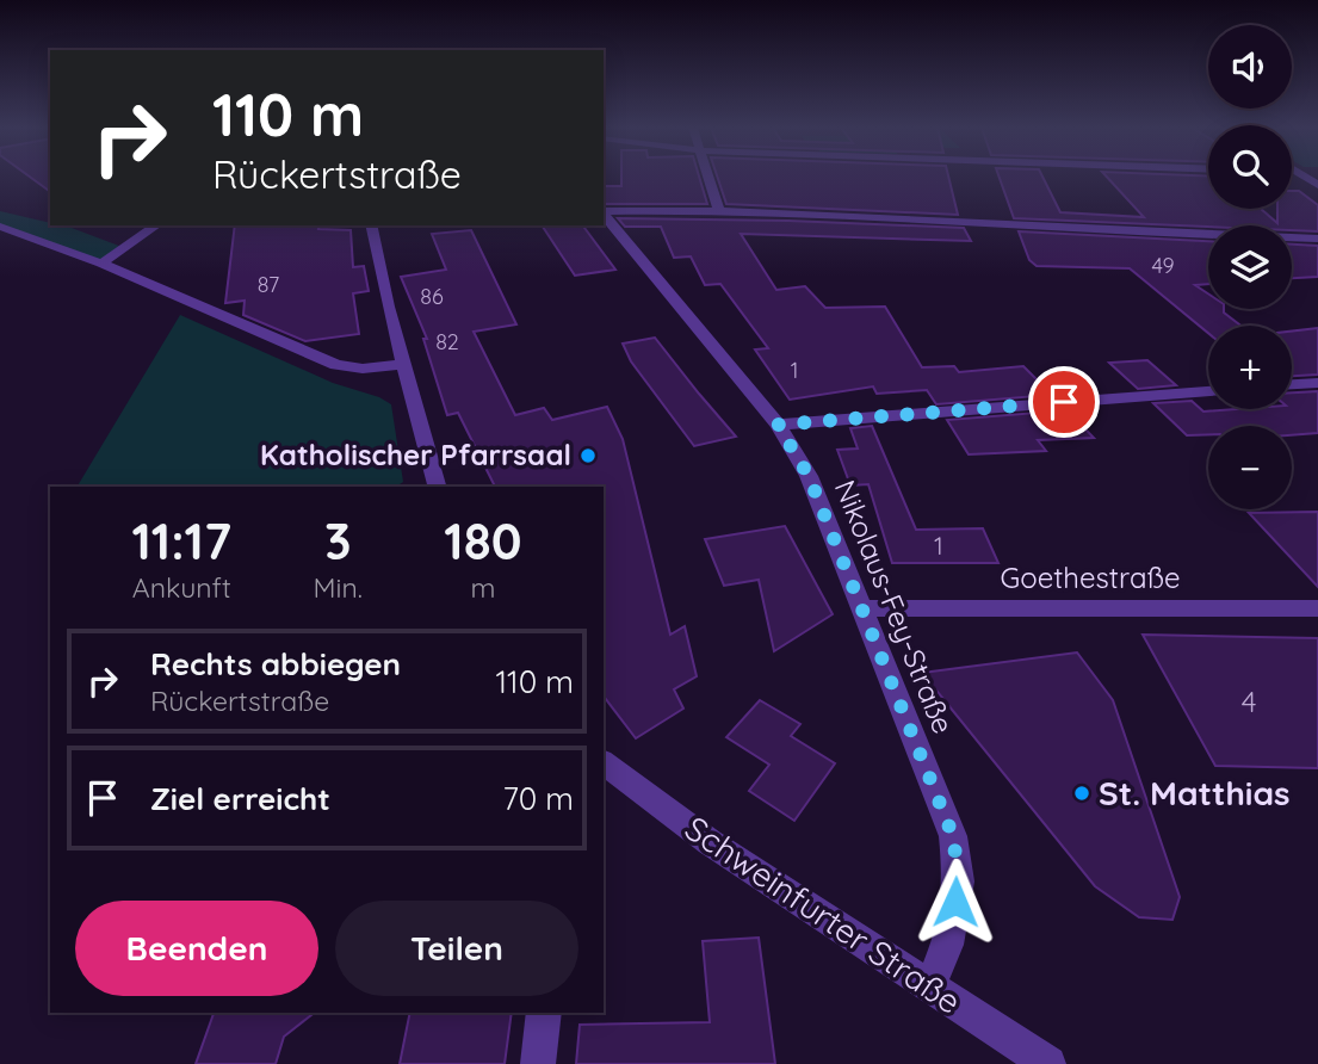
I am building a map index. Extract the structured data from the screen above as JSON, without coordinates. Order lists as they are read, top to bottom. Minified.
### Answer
{"streets":{"street":["Goethestraße","Nikolaus-Fey-Straße","Schweinfurter Straße"]},"crossings":[["Goethestraße","Nikolaus-Fey-Straße"],["Nikolaus-Fey-Straße","Schweinfurter Straße"]],"places":["Katholischer Pfarrsaal","St. Matthias"],"house_numbers":["49","87","86","82","1","1","4"],"page":{"map_buttons":["+","−"],"turn":["110 m","Rückertstraße"],"eta":["11:17","Ankunft","3","Min.","180","m"],"list":[{"name":"Rechts abbiegen","note":"Rückertstraße","value":"110 m"},{"name":"Ziel erreicht","value":"70 m"}],"buttons":["Beenden","Teilen"]}}
